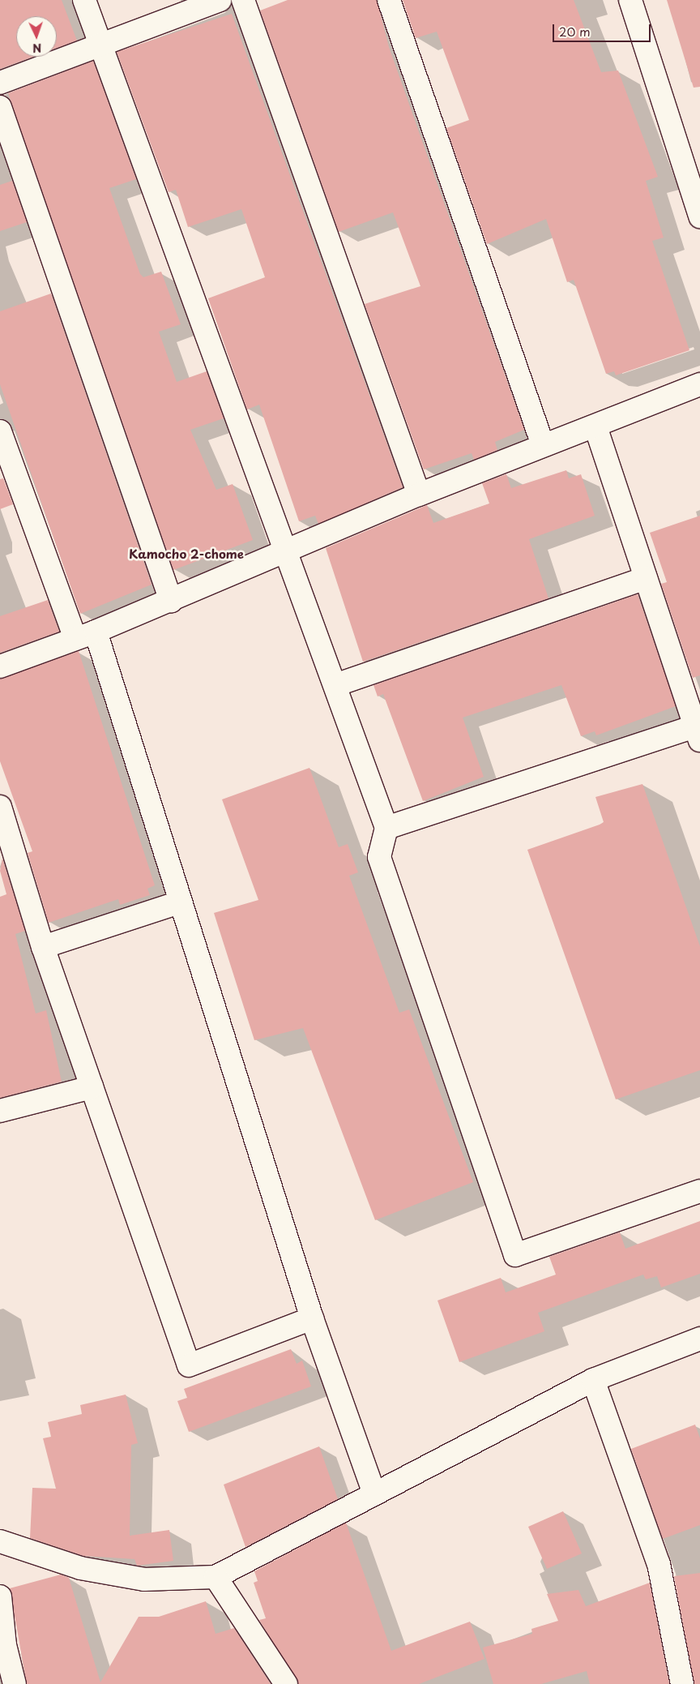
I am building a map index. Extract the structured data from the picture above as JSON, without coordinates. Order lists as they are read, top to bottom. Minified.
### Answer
{"districts":["Kamocho 2-chome"],"scale_bar":"20 m","north":"bottom"}
